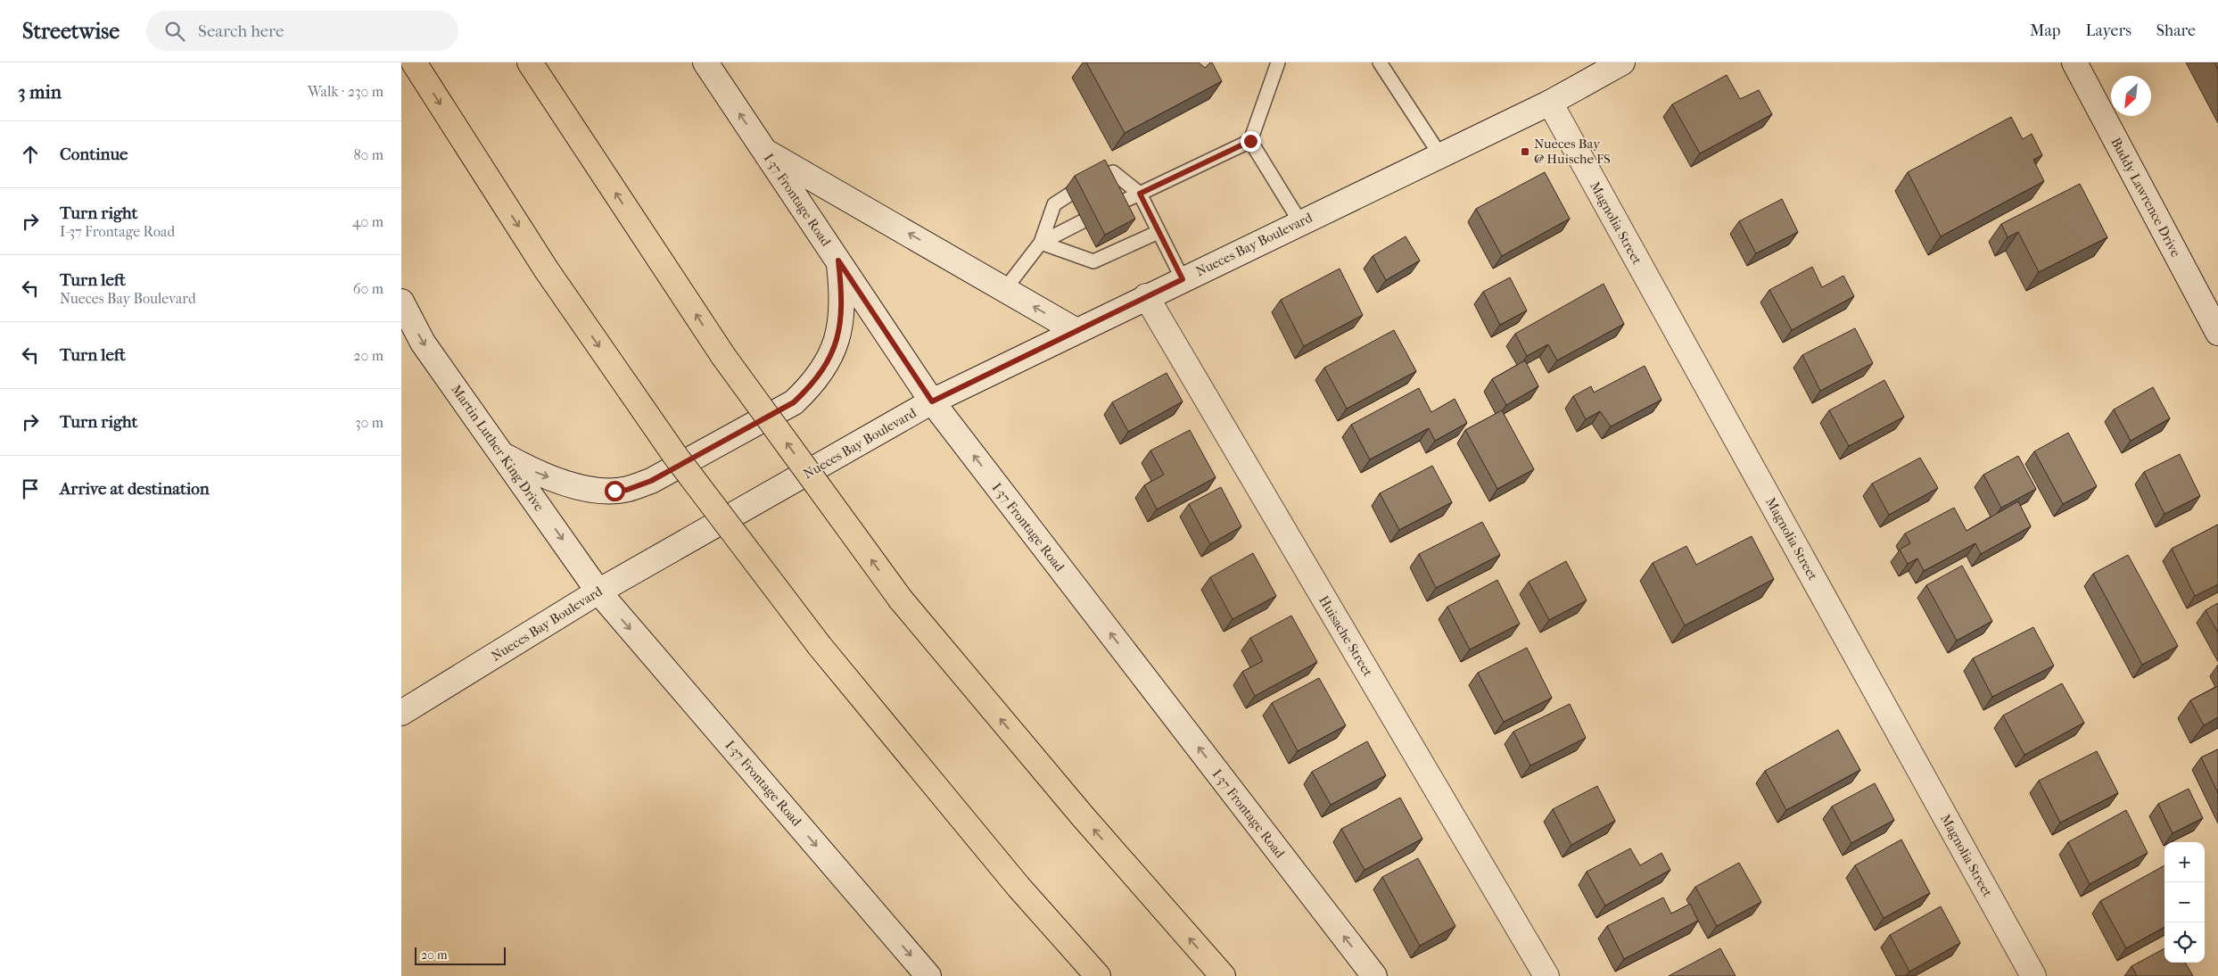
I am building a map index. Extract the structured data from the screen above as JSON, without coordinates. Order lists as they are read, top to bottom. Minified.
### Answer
{"streets":{"street":["Buddy Lawrence Drive","I-37 Frontage Road","Magnolia Street","Nueces Bay Boulevard","Martin Luther King Drive","Huisache Street"]},"crossings":[["I-37 Frontage Road","Nueces Bay Boulevard"],["I-37 Frontage Road","Martin Luther King Drive"],["Magnolia Street","Nueces Bay Boulevard"],["Nueces Bay Boulevard","Martin Luther King Drive"],["Nueces Bay Boulevard","Huisache Street"]],"one_way":["Martin Luther King Drive"],"places":{"transit":["Nueces Bay @ Huische FS"]},"scale_bar":"20 m","north":"bottom left","page":{"header":"Streetwise","search":"Search here","nav":["Map","Layers","Share"],"heading":["3 min","Walk · 230 m"],"list":[["Continue","80 m"],["Turn right","I-37 Frontage Road","40 m"],["Turn left","Nueces Bay Boulevard","60 m"],["Turn left","20 m"],["Turn right","30 m"],"Arrive at destination"],"map_buttons":["+","−"],"scale":"20 m"}}
